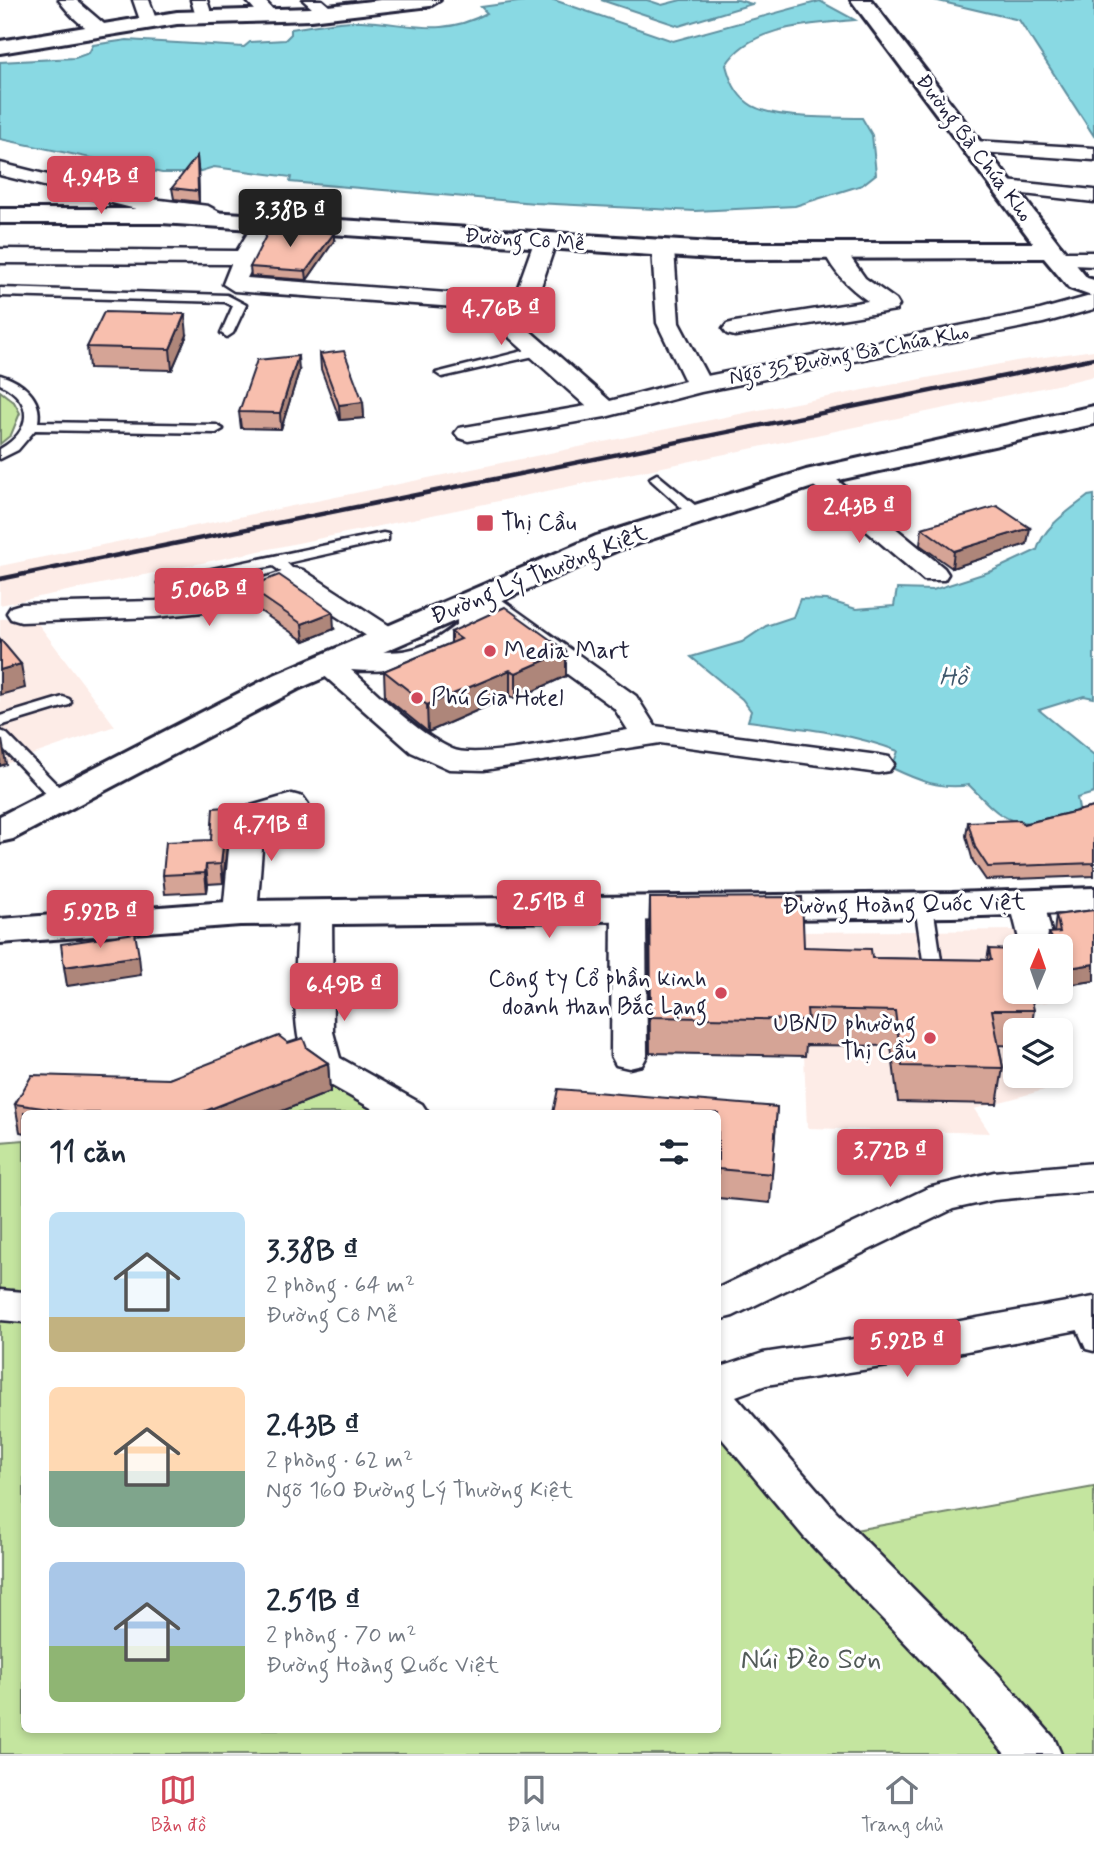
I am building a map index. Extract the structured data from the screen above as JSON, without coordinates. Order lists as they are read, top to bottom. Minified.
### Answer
{"streets":{"street":["Đường Bà Chúa Kho","Đường Cô Mễ","Ngõ 35 Đường Bà Chúa Kho","Đường Lý Thường Kiệt","Đường Hoàng Quốc Việt"]},"crossings":[["Đường Bà Chúa Kho","Đường Cô Mễ"]],"water":["Hồ"],"parks":["Núi Đèo Sơn"],"places":{"transit":["Thị Cầu"],"other":["Media Mart","Phú Gia Hotel","Công ty Cổ phần kinh doanh than Bắc Lạng","UBND phường Thị Cầu"]},"north":"top","page":{"price":["4.94B ₫","3.38B ₫","4.76B ₫","2.43B ₫","5.06B ₫","4.71B ₫","2.51B ₫","5.92B ₫","6.49B ₫","3.72B ₫","5.92B ₫"],"heading":"11 căn","list":[{"name":"3.38B ₫","note":"2 phòng · 64 m² · Đường Cô Mễ"},{"name":"2.43B ₫","note":"2 phòng · 62 m² · Ngõ 160 Đường Lý Thường Kiệt"},{"name":"2.51B ₫","note":"2 phòng · 70 m² · Đường Hoàng Quốc Việt"}],"tabs":["Bản đồ","Đã lưu","Trang chủ"]}}
